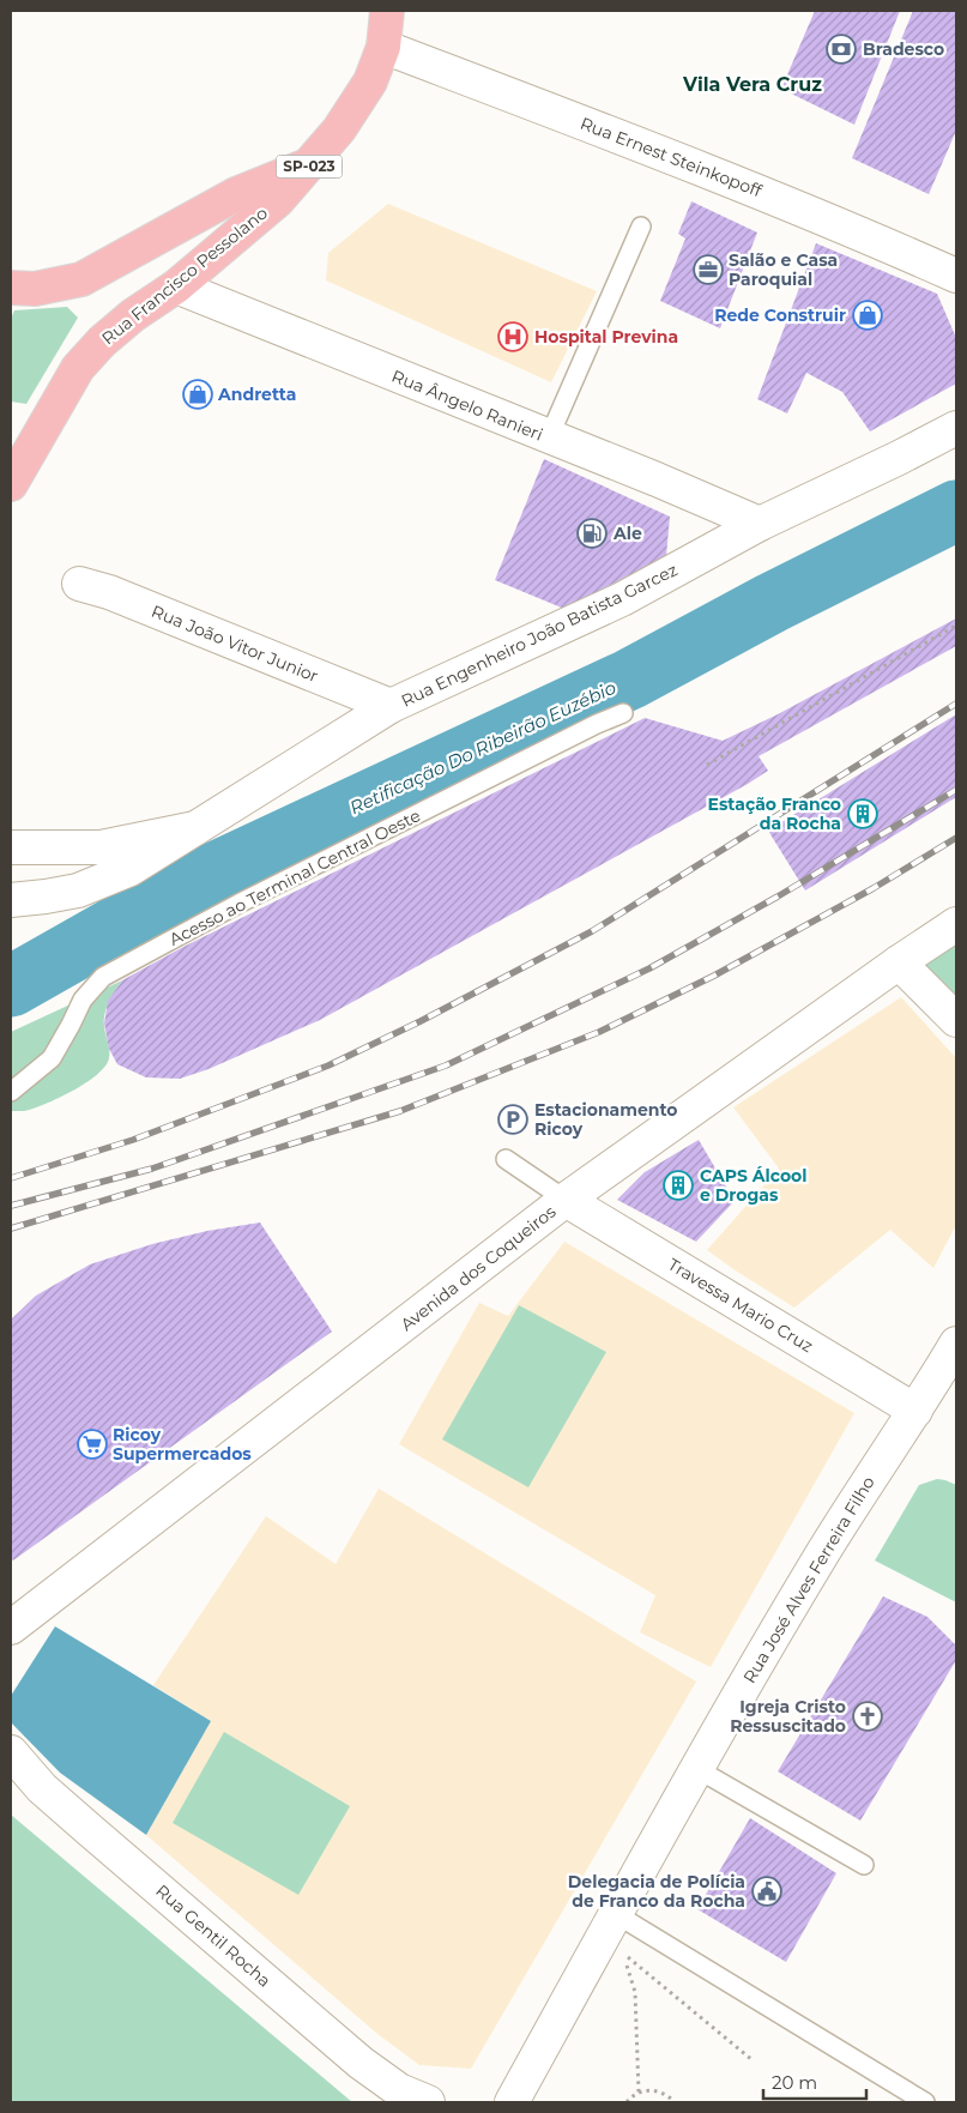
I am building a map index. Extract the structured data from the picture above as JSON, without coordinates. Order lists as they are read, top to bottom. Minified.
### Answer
{"streets":{"main road":["Rua Ernest Steinkopoff","SP-023","Rua Francisco Pessolano","Rua Ângelo Ranieri","Rua Engenheiro João Batista Garcez","Rua João Vitor Junior","Avenida dos Coqueiros","Travessa Mario Cruz","Rua José Alves Ferreira Filho","Rua Gentil Rocha"],"lane":["Acesso ao Terminal Central Oeste"]},"crossings":[["Rua Ernest Steinkopoff","Rua Francisco Pessolano"],["Rua Francisco Pessolano","Rua Ângelo Ranieri"],["Rua Ângelo Ranieri","Rua Engenheiro João Batista Garcez"],["Rua Engenheiro João Batista Garcez","Rua João Vitor Junior"],["Avenida dos Coqueiros","Travessa Mario Cruz"],["Travessa Mario Cruz","Rua José Alves Ferreira Filho"]],"districts":["Vila Vera Cruz"],"water":["Retificação Do Ribeirão Euzébio"],"places":{"bank":["Bradesco"],"office":["Salão e Casa Paroquial"],"shop":["Rede Construir","Andretta"],"hospital":["Hospital Previna"],"fuel station":["Ale"],"building":["Estação Franco da Rocha","CAPS Álcool e Drogas"],"parking":["Estacionamento Ricoy"],"supermarket":["Ricoy Supermercados"],"church":["Igreja Cristo Ressuscitado"],"public building":["Delegacia de Polícia de Franco da Rocha"]},"scale_bar":"20 m"}
